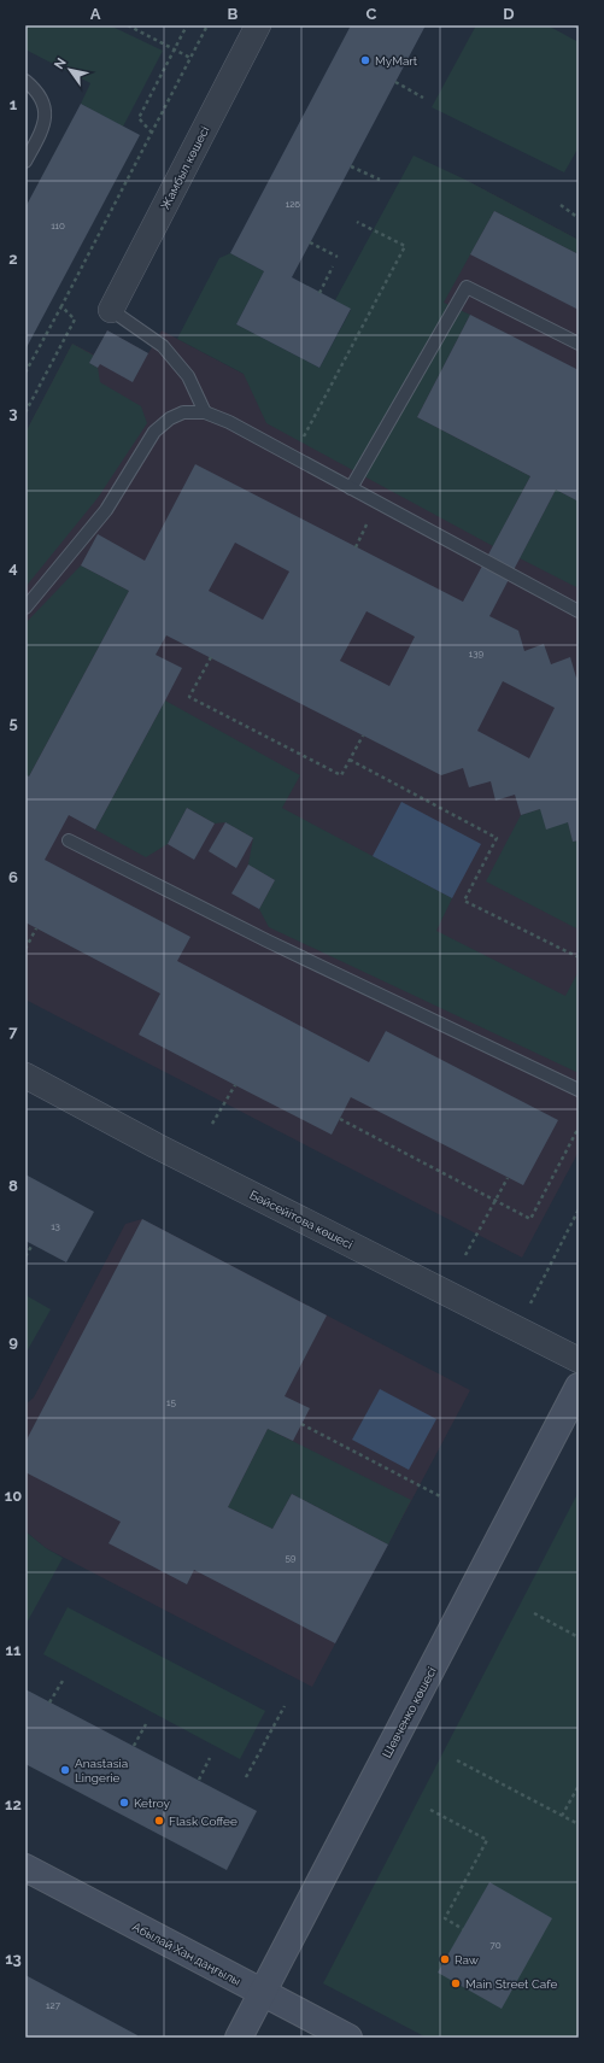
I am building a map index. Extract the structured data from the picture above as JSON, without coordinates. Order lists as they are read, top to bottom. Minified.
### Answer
{"streets":{"street":["Жамбыл көшесі","Бәйсейітова көшесі","Шевченко көшесі","Абылай Хан даңғылы"]},"crossings":[["Шевченко көшесі","Абылай Хан даңғылы"]],"places":["MyMart","Anastasia Lingerie","Ketroy","Flask Coffee","Raw","Main Street Сafe"],"house_numbers":["126","110","139","13","15","59","70","127"],"north":"top left","grid":{"columns":["A","B","C","D"],"rows":["1","2","3","4","5","6","7","8","9","10","11","12","13"]}}
